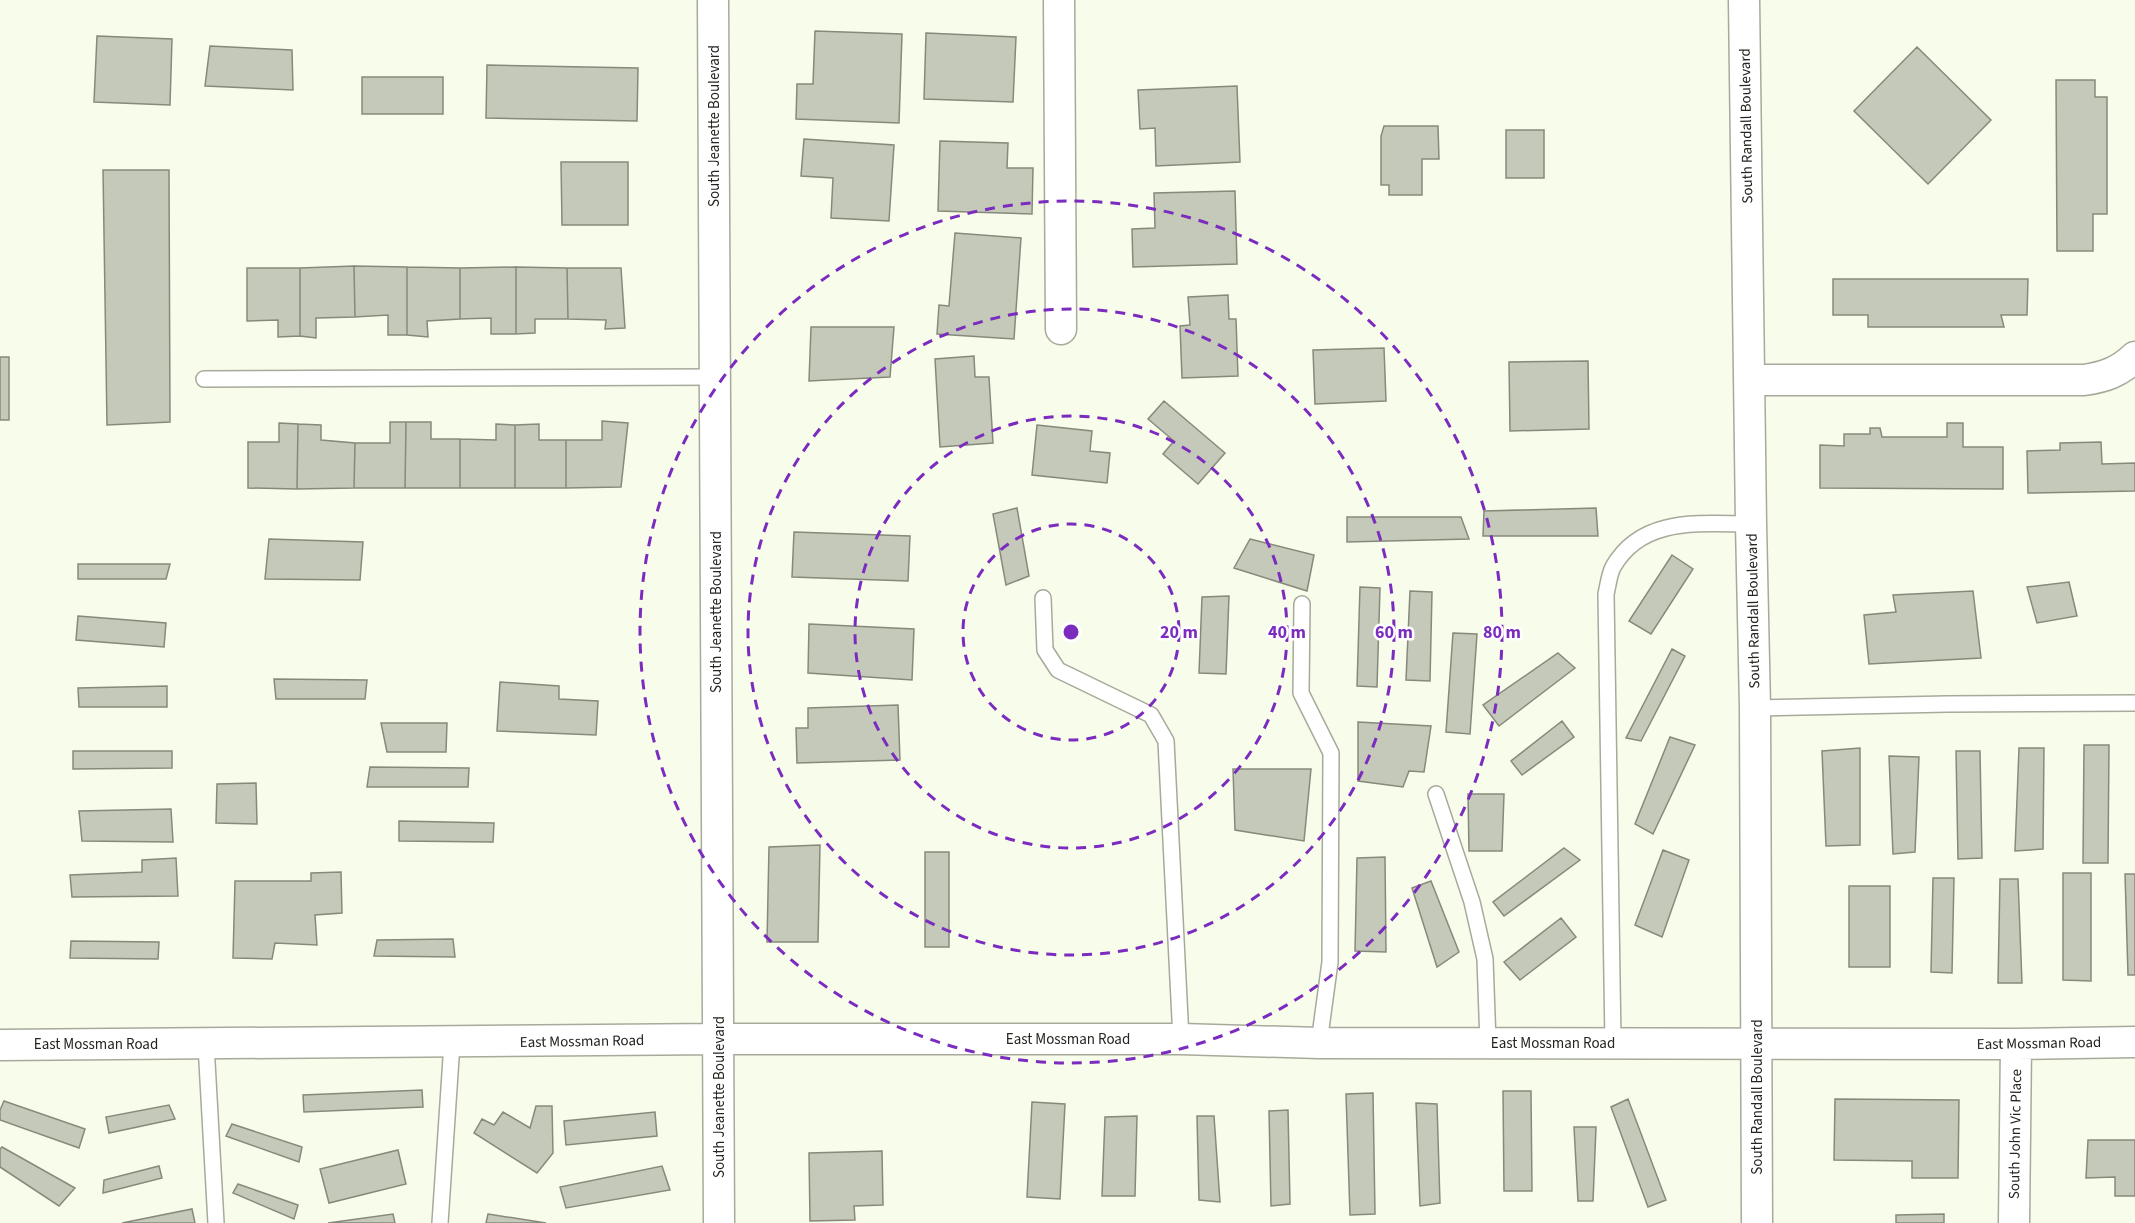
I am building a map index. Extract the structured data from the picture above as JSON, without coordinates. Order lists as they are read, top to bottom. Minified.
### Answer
{"streets":{"street":["South Jeanette Boulevard","South Randall Boulevard","East Mossman Road","South John Vic Place"]},"crossings":[["South Jeanette Boulevard","East Mossman Road"],["South Randall Boulevard","East Mossman Road"],["East Mossman Road","South John Vic Place"]],"rings":["20 m","40 m","60 m","80 m"]}
